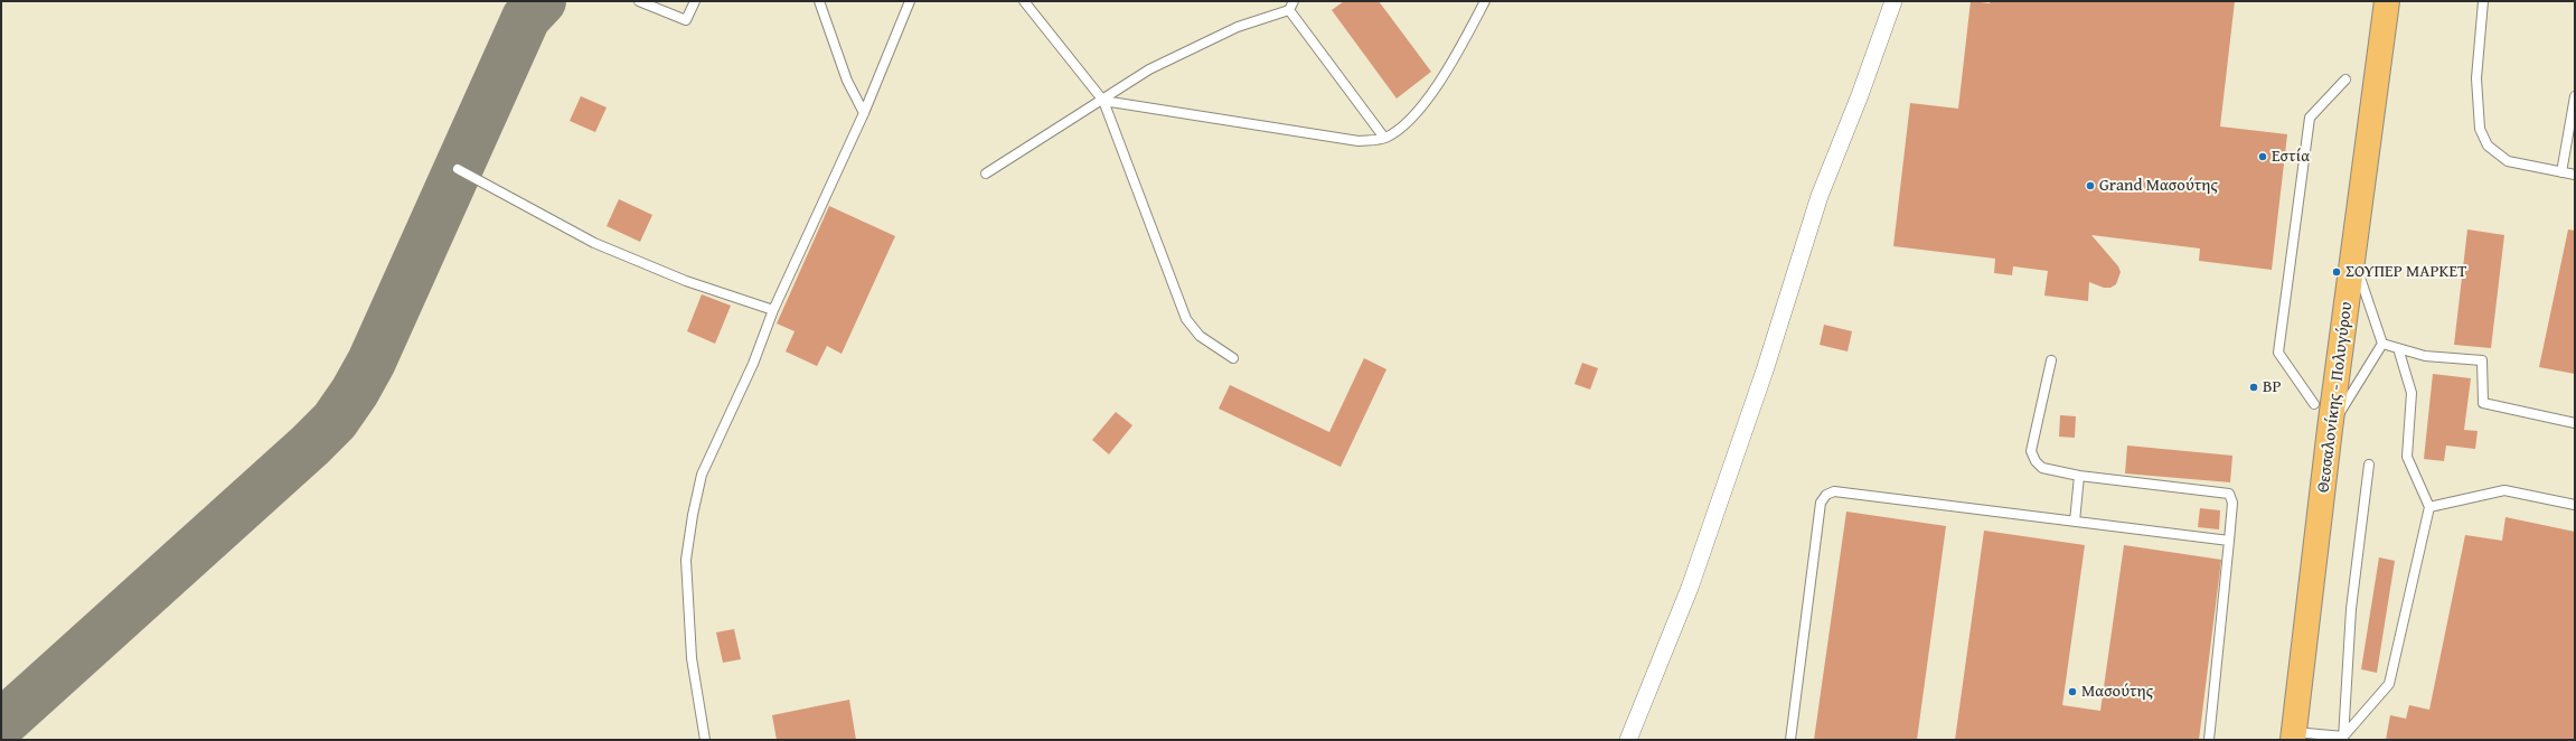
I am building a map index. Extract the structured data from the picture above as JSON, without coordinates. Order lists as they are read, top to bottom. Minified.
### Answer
{"streets":{"main road":["Θεσσαλονίκης - Πολυγύρου"]},"places":["Εστία","Grand Μασούτης","ΣΟΥΠΕΡ ΜΑΡΚΕΤ","BP","Μασούτης"]}
